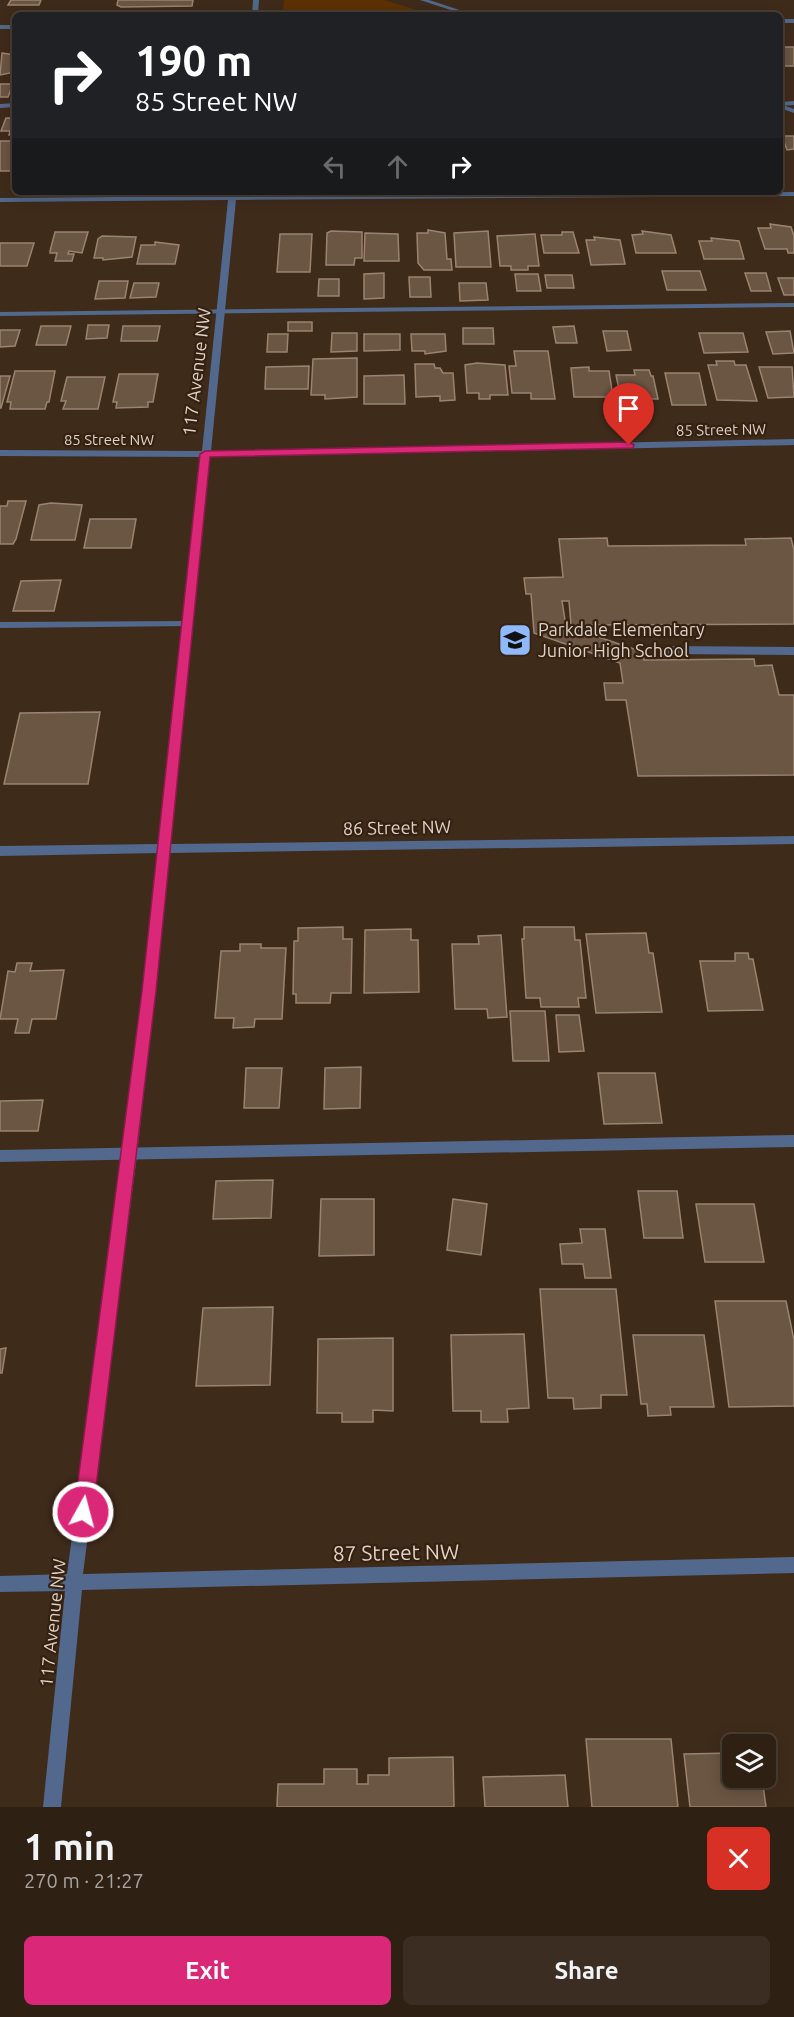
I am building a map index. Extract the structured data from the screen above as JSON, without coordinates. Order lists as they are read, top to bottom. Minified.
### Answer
{"streets":{"street":["117 Avenue NW","85 Street NW","86 Street NW","87 Street NW"]},"crossings":[["117 Avenue NW","85 Street NW"],["117 Avenue NW","86 Street NW"],["117 Avenue NW","87 Street NW"]],"places":{"school or university":["Parkdale Elementary Junior High School"]},"page":{"turn":["190 m","85 Street NW"],"heading":["1 min","270 m · 21:27"],"buttons":["Exit","Share"]}}
